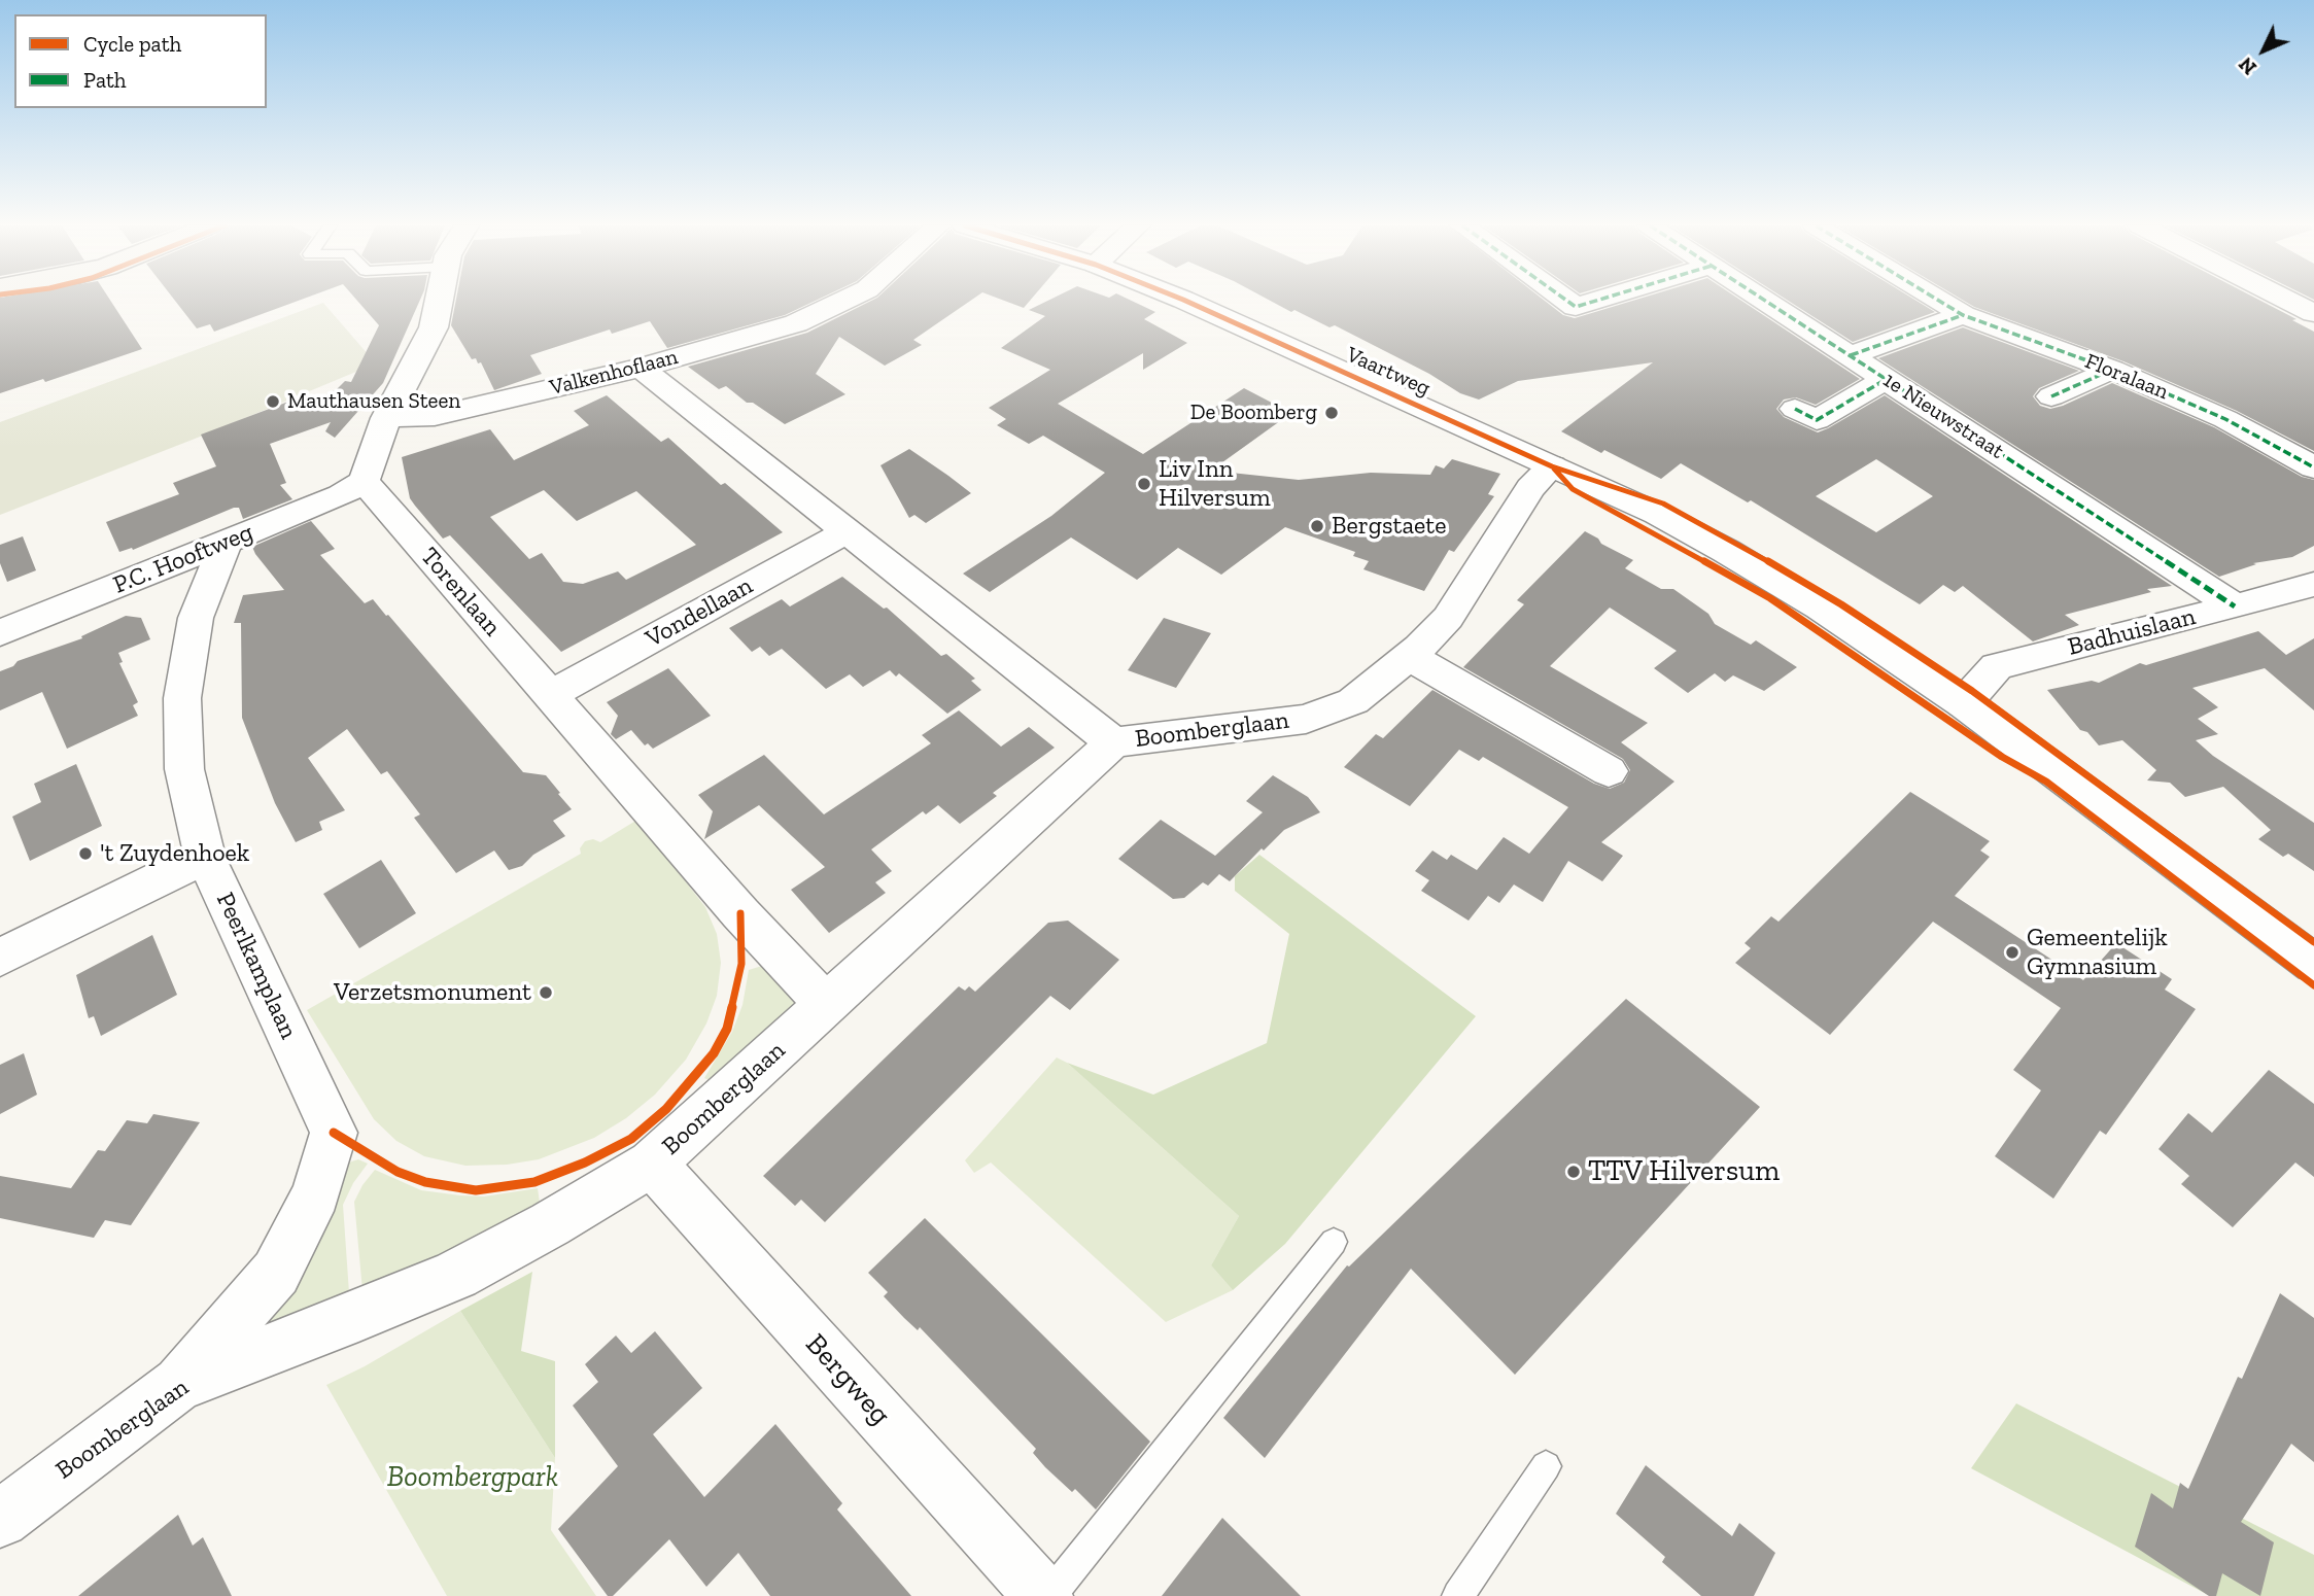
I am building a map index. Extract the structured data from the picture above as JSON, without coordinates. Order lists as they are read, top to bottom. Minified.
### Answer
{"streets":{"street":["Vaartweg","Valkenhoflaan","Floralaan","1e Nieuwstraat","P.C. Hooftweg","Torenlaan","Vondellaan","Badhuislaan","Boomberglaan","Peerlkamplaan","Bergweg"]},"crossings":[["Vaartweg","Badhuislaan"],["Vaartweg","Boomberglaan"],["1e Nieuwstraat","Badhuislaan"],["P.C. Hooftweg","Torenlaan"],["P.C. Hooftweg","Peerlkamplaan"],["Torenlaan","Vondellaan"],["Torenlaan","Boomberglaan"],["Boomberglaan","Peerlkamplaan"],["Boomberglaan","Bergweg"]],"parks":["Boombergpark"],"places":["Mauthausen Steen","De Boomberg","Liv Inn Hilversum","Bergstaete","'t Zuydenhoek","Gemeentelijk Gymnasium","Verzetsmonument","TTV Hilversum"],"legend":["Cycle path","Path"],"north":"bottom left"}
